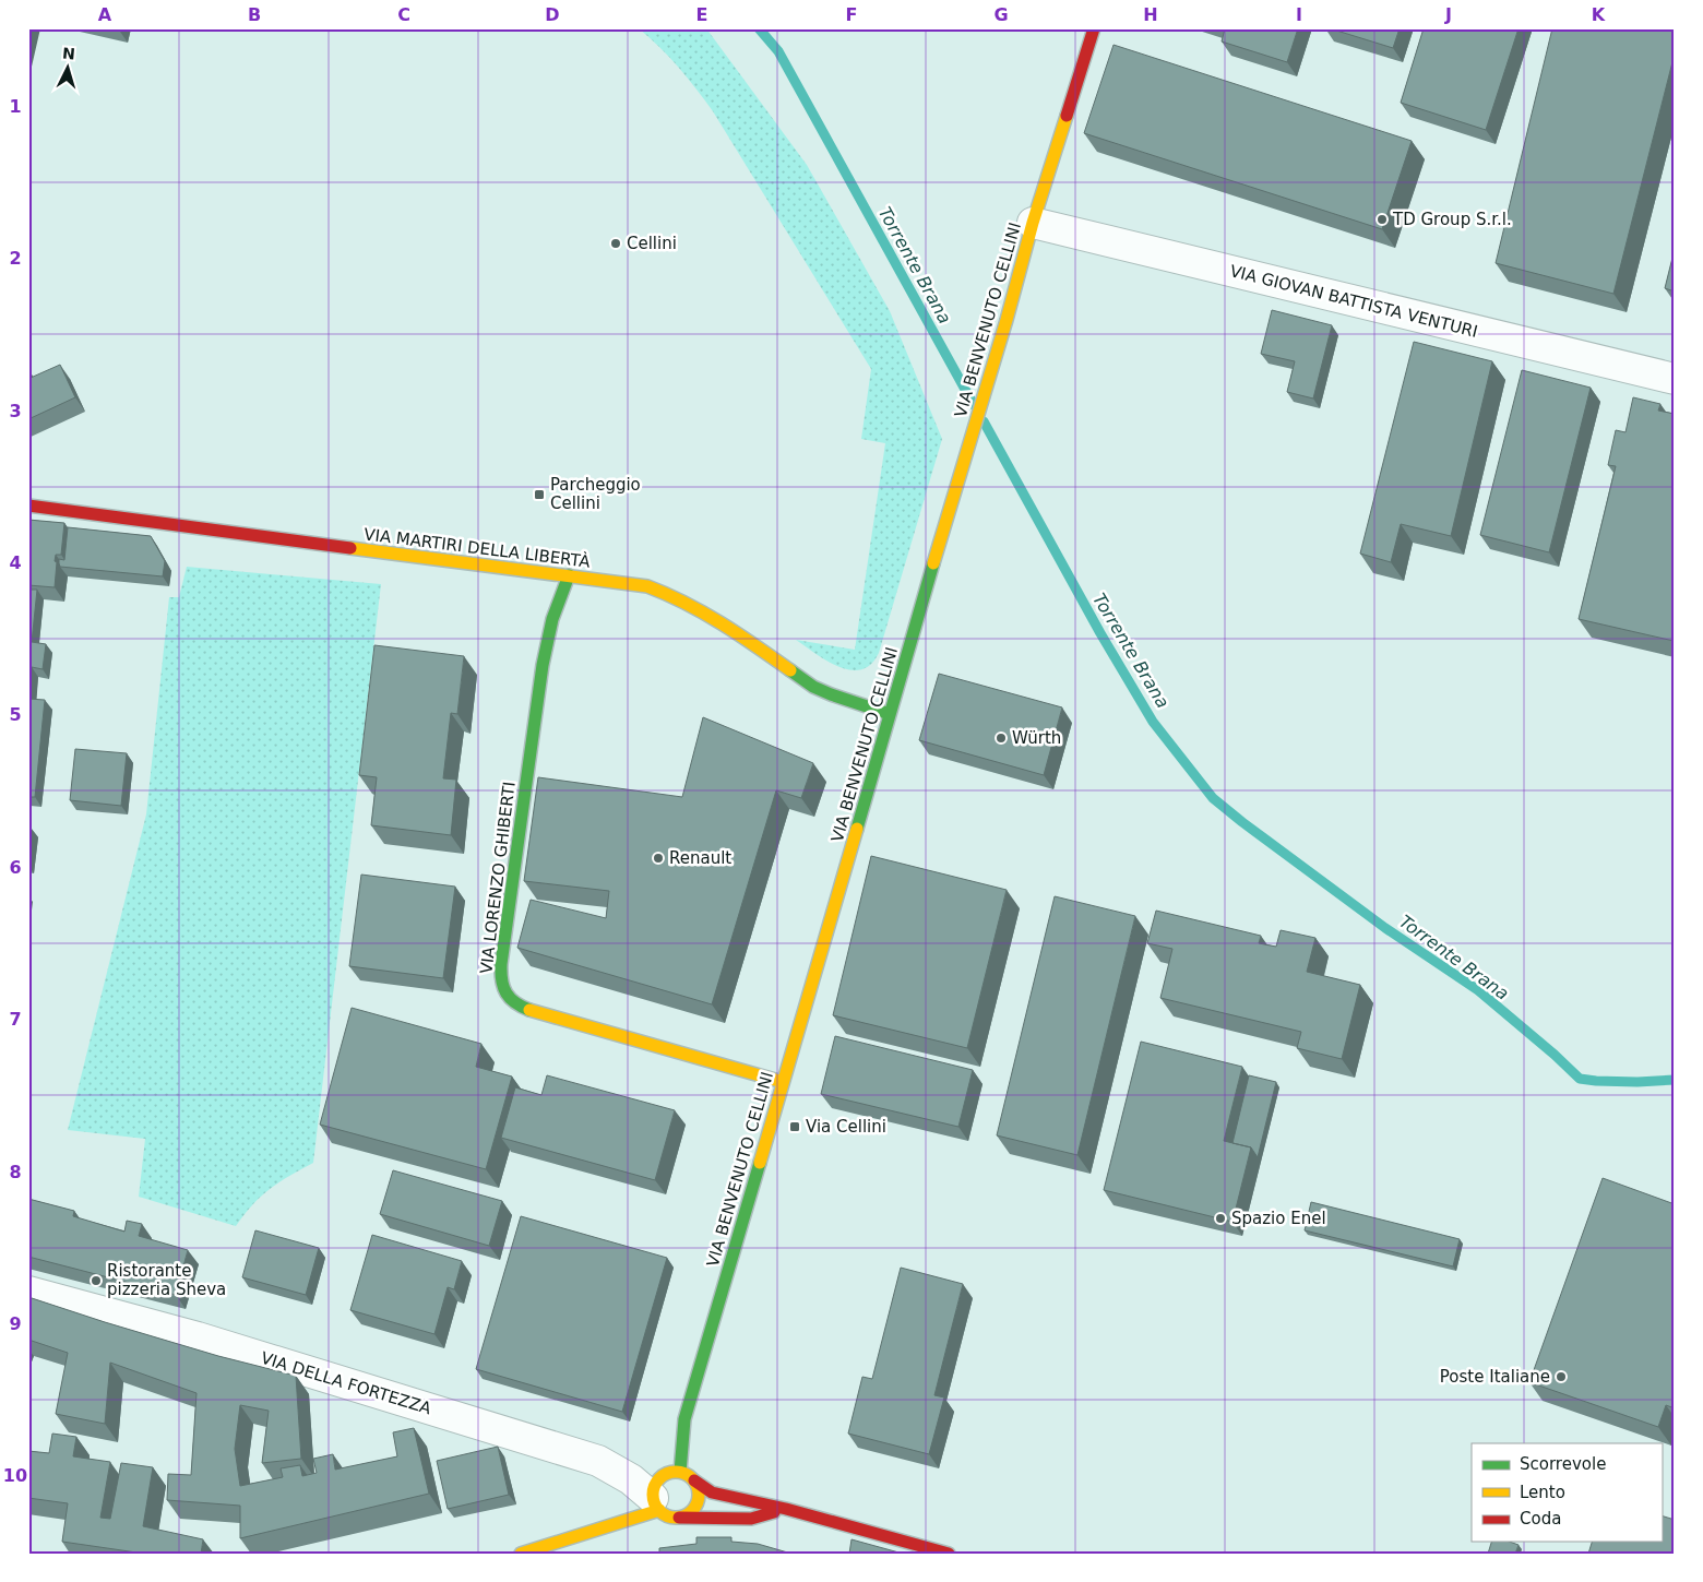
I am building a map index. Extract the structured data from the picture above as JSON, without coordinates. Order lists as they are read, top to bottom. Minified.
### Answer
{"streets":{"street":["VIA GIOVAN BATTISTA VENTURI","VIA BENVENUTO CELLINI","VIA MARTIRI DELLA LIBERTÀ","VIA LORENZO GHIBERTI","VIA DELLA FORTEZZA"]},"crossings":[["VIA GIOVAN BATTISTA VENTURI","VIA BENVENUTO CELLINI"],["VIA BENVENUTO CELLINI","VIA MARTIRI DELLA LIBERTÀ"],["VIA BENVENUTO CELLINI","VIA LORENZO GHIBERTI"],["VIA BENVENUTO CELLINI","VIA DELLA FORTEZZA"],["VIA MARTIRI DELLA LIBERTÀ","VIA LORENZO GHIBERTI"]],"water":["Torrente Brana"],"places":{"other":["TD Group S.r.l.","Cellini","Würth","Renault","Spazio Enel","Ristorante pizzeria Sheva","Poste Italiane"],"transit":["Parcheggio Cellini","Via Cellini"]},"legend":["Scorrevole","Lento","Coda"],"north":"top","grid":{"columns":["A","B","C","D","E","F","G","H","I","J","K"],"rows":["1","2","3","4","5","6","7","8","9","10"]}}
